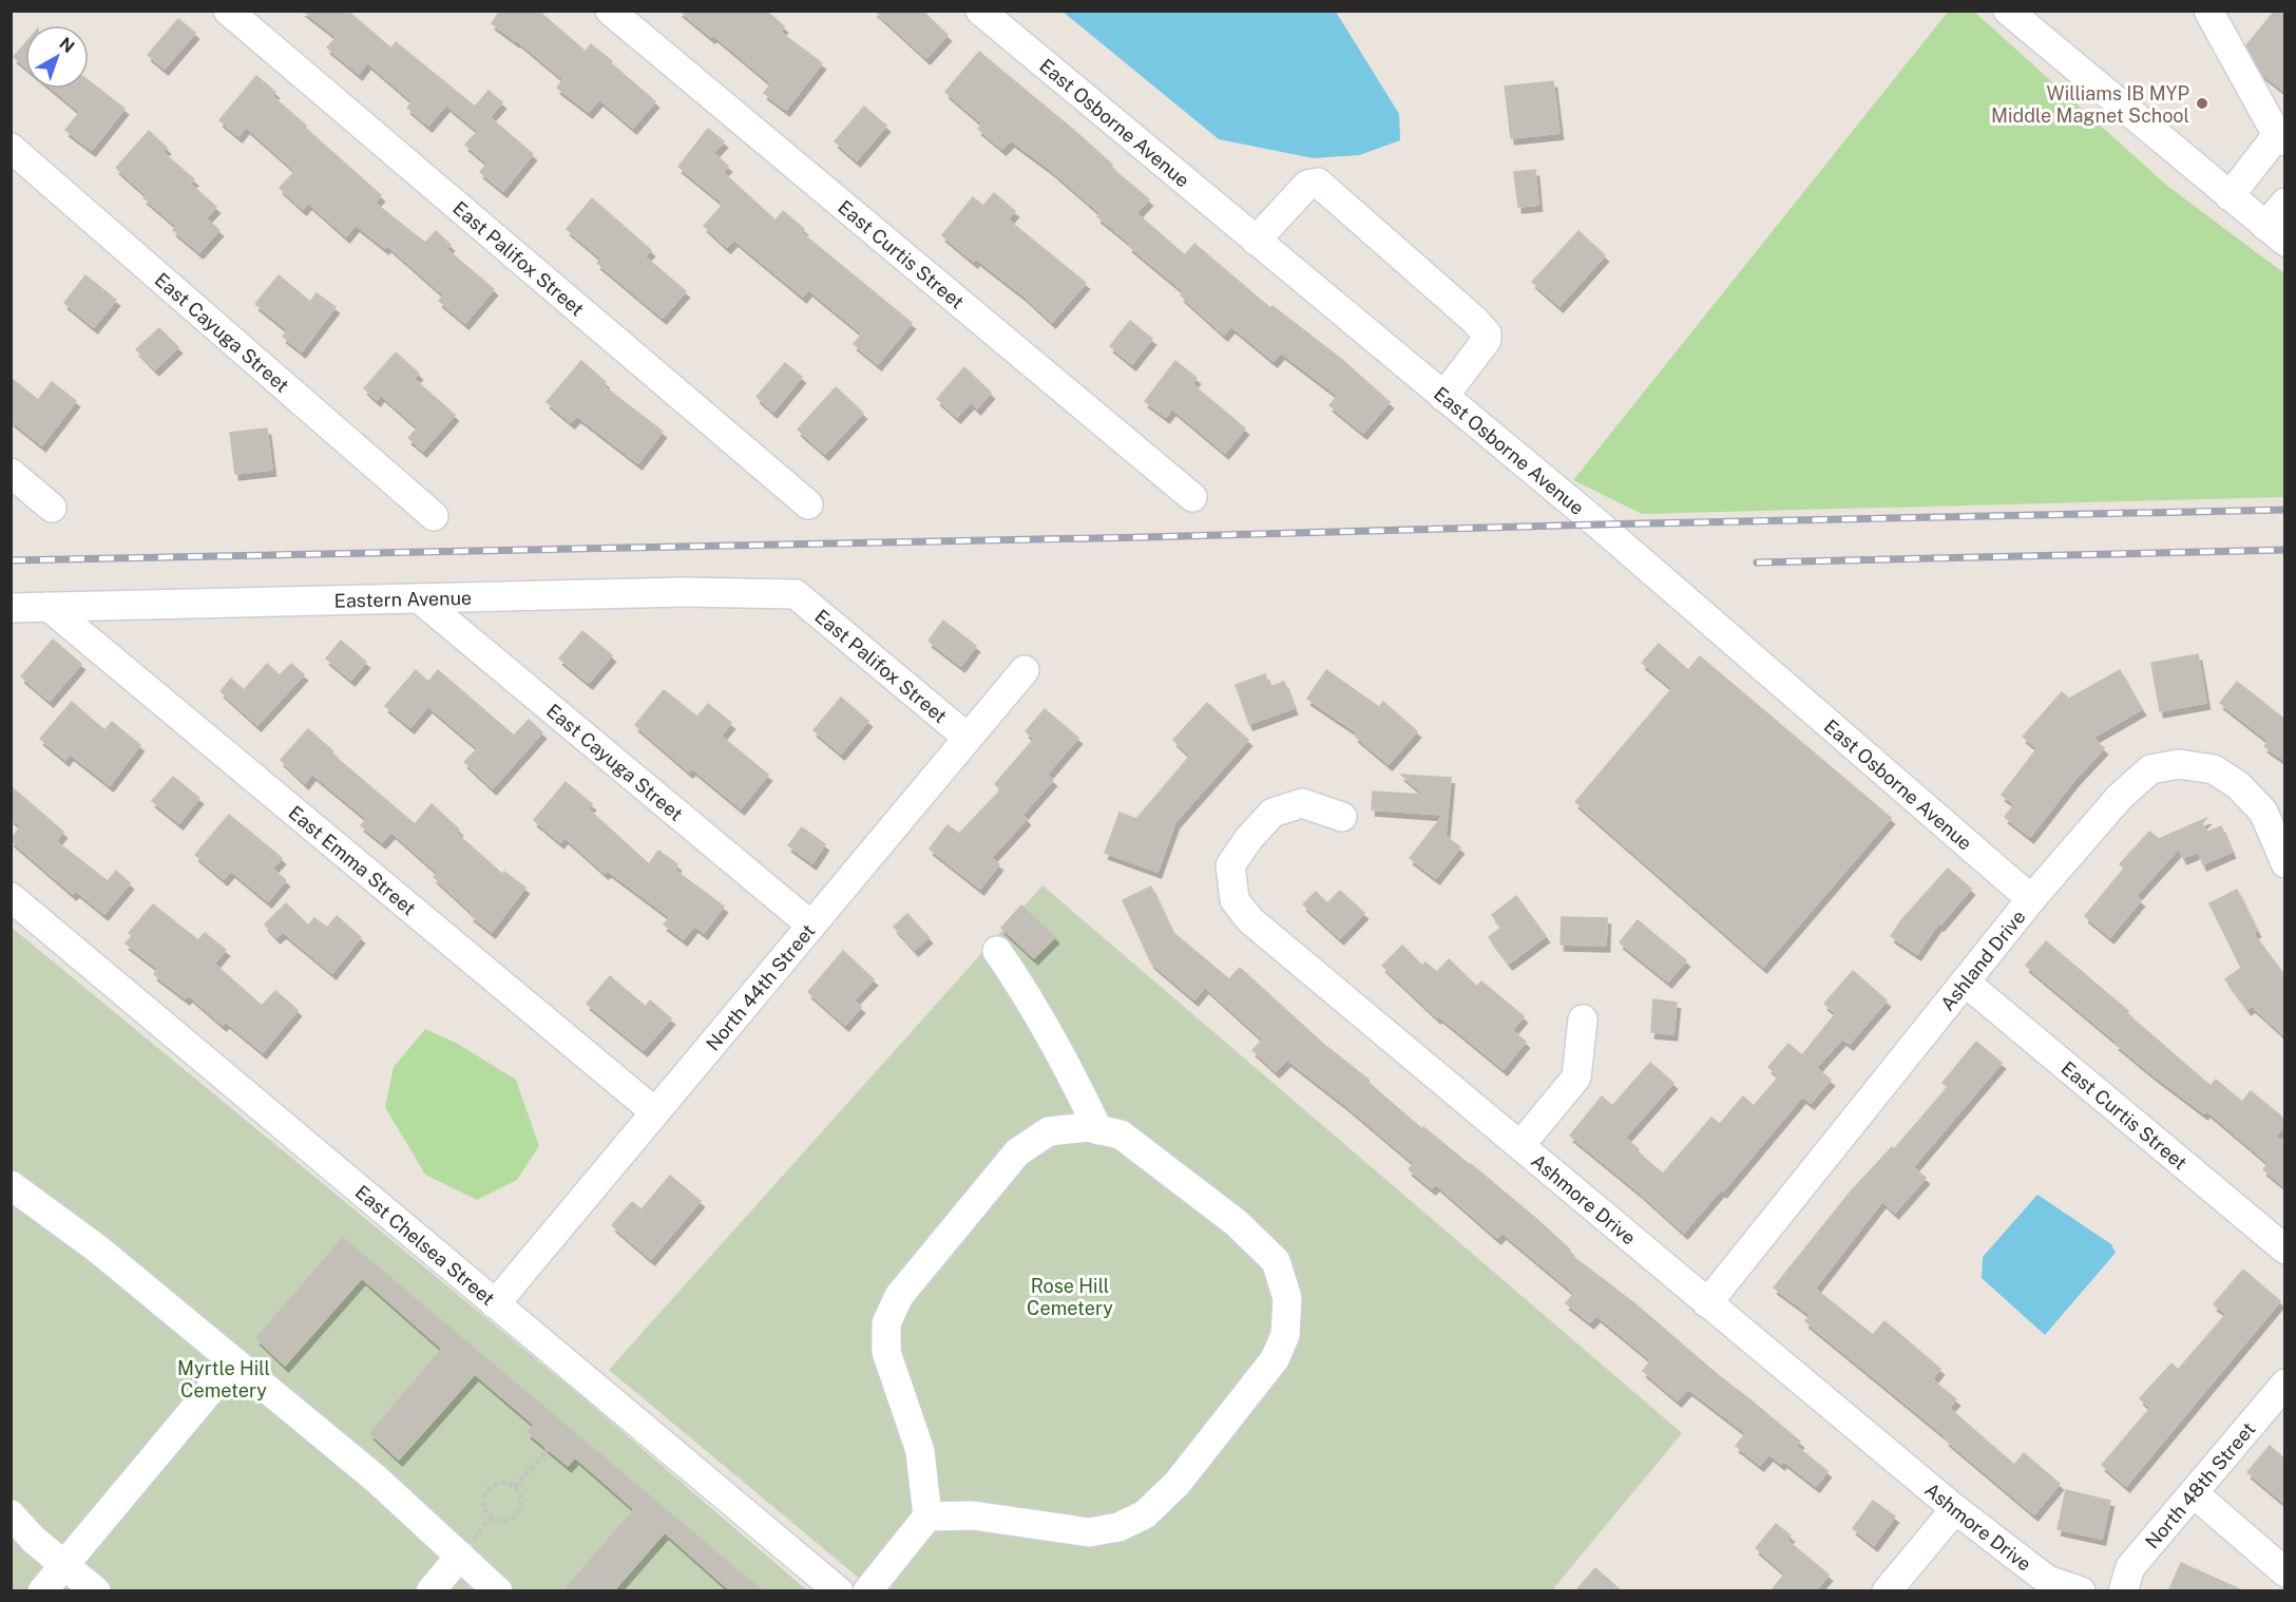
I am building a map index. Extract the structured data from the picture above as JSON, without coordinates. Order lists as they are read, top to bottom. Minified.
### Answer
{"streets":{"street":["East Osborne Avenue","East Curtis Street","East Palifox Street","East Cayuga Street","Eastern Avenue","East Emma Street","Ashland Drive","North 44th Street","Ashmore Drive","East Chelsea Street","North 48th Street"]},"crossings":[["East Osborne Avenue","Ashland Drive"],["East Curtis Street","Ashland Drive"],["East Palifox Street","Eastern Avenue"],["East Palifox Street","North 44th Street"],["East Cayuga Street","Eastern Avenue"],["East Cayuga Street","North 44th Street"],["Eastern Avenue","East Emma Street"],["East Emma Street","North 44th Street"],["Ashland Drive","Ashmore Drive"],["North 44th Street","East Chelsea Street"]],"parks":["Rose Hill Cemetery","Myrtle Hill Cemetery"],"places":["Williams IB MYP Middle Magnet School"],"north":"top right"}
